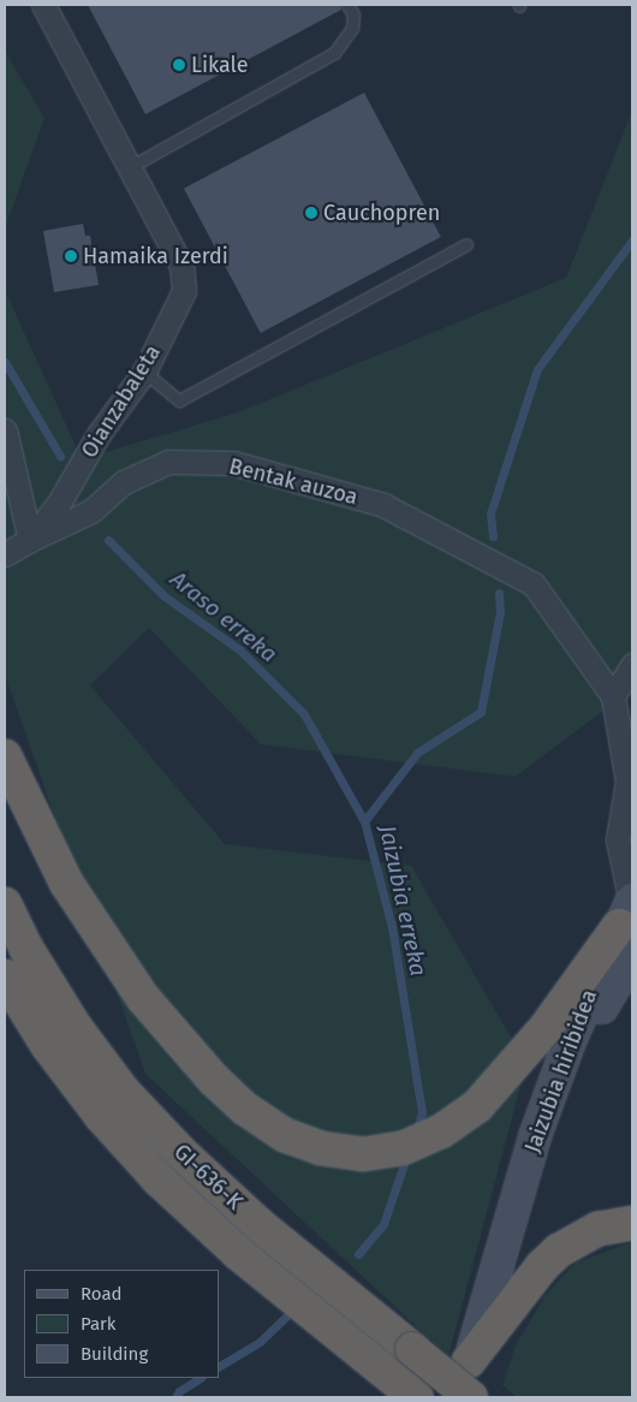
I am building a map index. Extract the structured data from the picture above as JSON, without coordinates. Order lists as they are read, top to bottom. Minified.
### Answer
{"streets":{"highway":["GI-636-K"],"main road":["Jaizubia hiribidea"],"street":["Oianzabaleta","Bentak auzoa"]},"crossings":[["Oianzabaleta","Bentak auzoa"]],"water":["Araso erreka","Jaizubia erreka"],"places":["Likale","Cauchopren","Hamaika Izerdi"],"legend":["Road","Park","Building"]}
